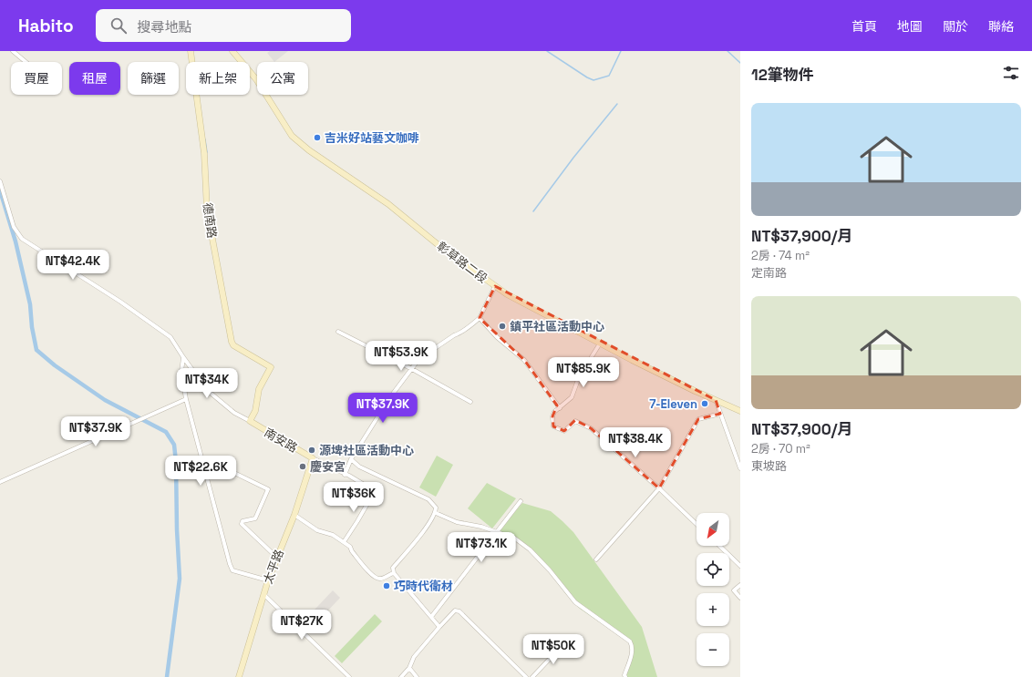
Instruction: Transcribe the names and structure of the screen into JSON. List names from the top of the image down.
{
  "streets": {
    "street": [
      "德南路",
      "彰草路二段",
      "南安路",
      "太平路"
    ]
  },
  "crossings": [
    ["德南路", "南安路"],
    ["南安路", "太平路"]
  ],
  "places": [
    "吉米好站藝文咖啡",
    "鎮平社區活動中心",
    "7-Eleven",
    "源埤社區活動中心",
    "慶安宮",
    "巧時代衛材"
  ],
  "north": "bottom left",
  "page": {
    "header": "Habito",
    "search": "搜尋地點",
    "nav": [
      "首頁",
      "地圖",
      "關於",
      "聯絡"
    ],
    "heading": "12筆物件",
    "chip": [
      "買屋",
      "租屋",
      "篩選",
      "新上架",
      "公寓"
    ],
    "list": [
      {
        "name": "NT$37,900/月",
        "note": "2房 · 74 m² · 定南路"
      },
      {
        "name": "NT$37,900/月",
        "note": "2房 · 70 m² · 東坡路"
      }
    ],
    "price": [
      "NT$42.4K",
      "NT$53.9K",
      "NT$85.9K",
      "NT$34K",
      "NT$37.9K",
      "NT$37.9K",
      "NT$38.4K",
      "NT$22.6K",
      "NT$36K",
      "NT$73.1K",
      "NT$27K",
      "NT$50K"
    ],
    "map_buttons": ["+", "−"]
  }
}
